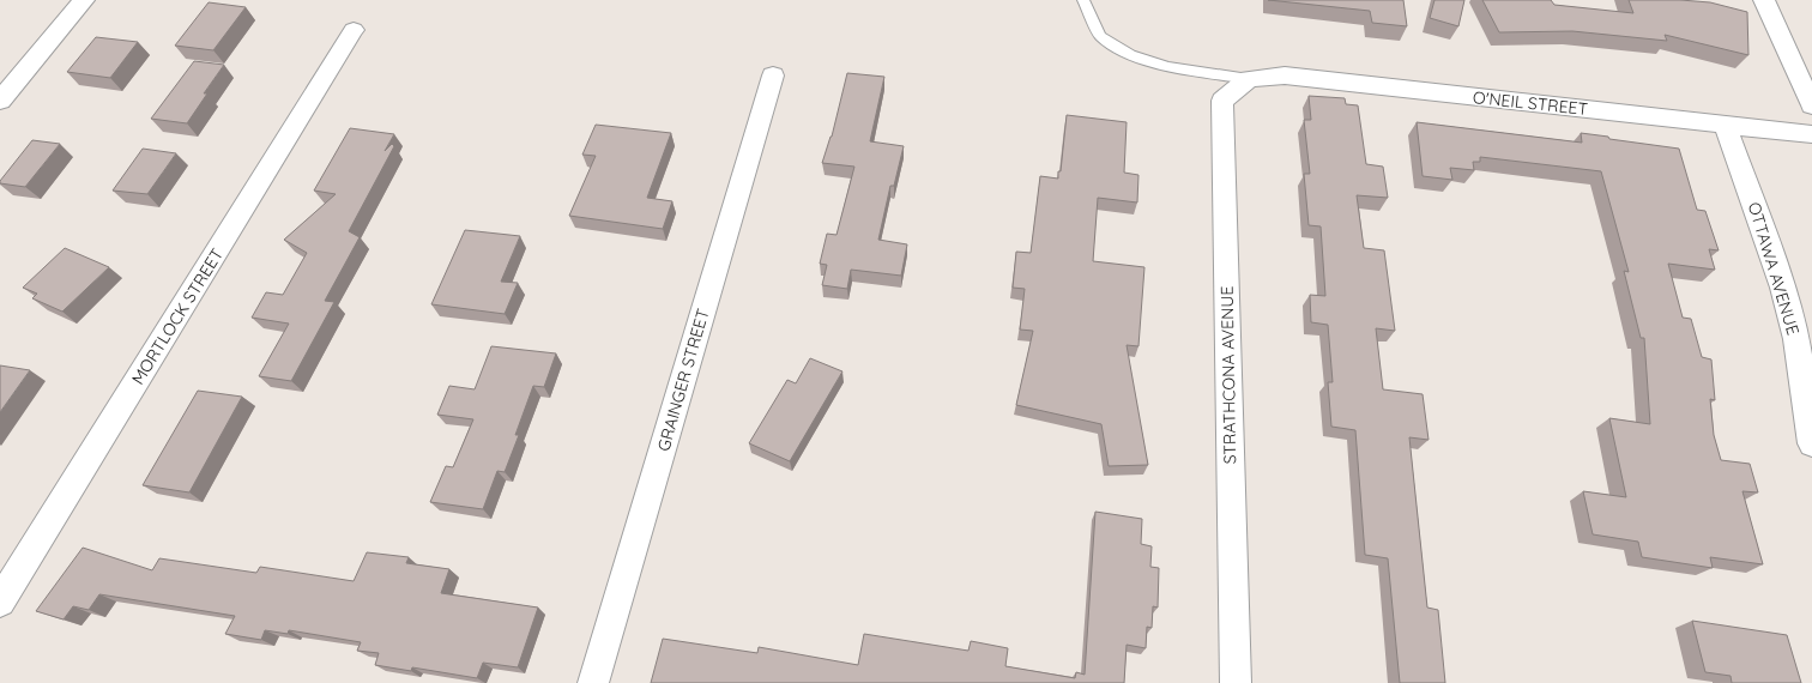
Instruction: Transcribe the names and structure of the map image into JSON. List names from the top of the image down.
{
  "streets": {
    "street": [
      "O'NEIL STREET",
      "OTTAWA AVENUE",
      "MORTLOCK STREET",
      "STRATHCONA AVENUE",
      "GRAINGER STREET"
    ]
  },
  "crossings": [
    ["O'NEIL STREET", "OTTAWA AVENUE"],
    ["O'NEIL STREET", "STRATHCONA AVENUE"]
  ]
}
